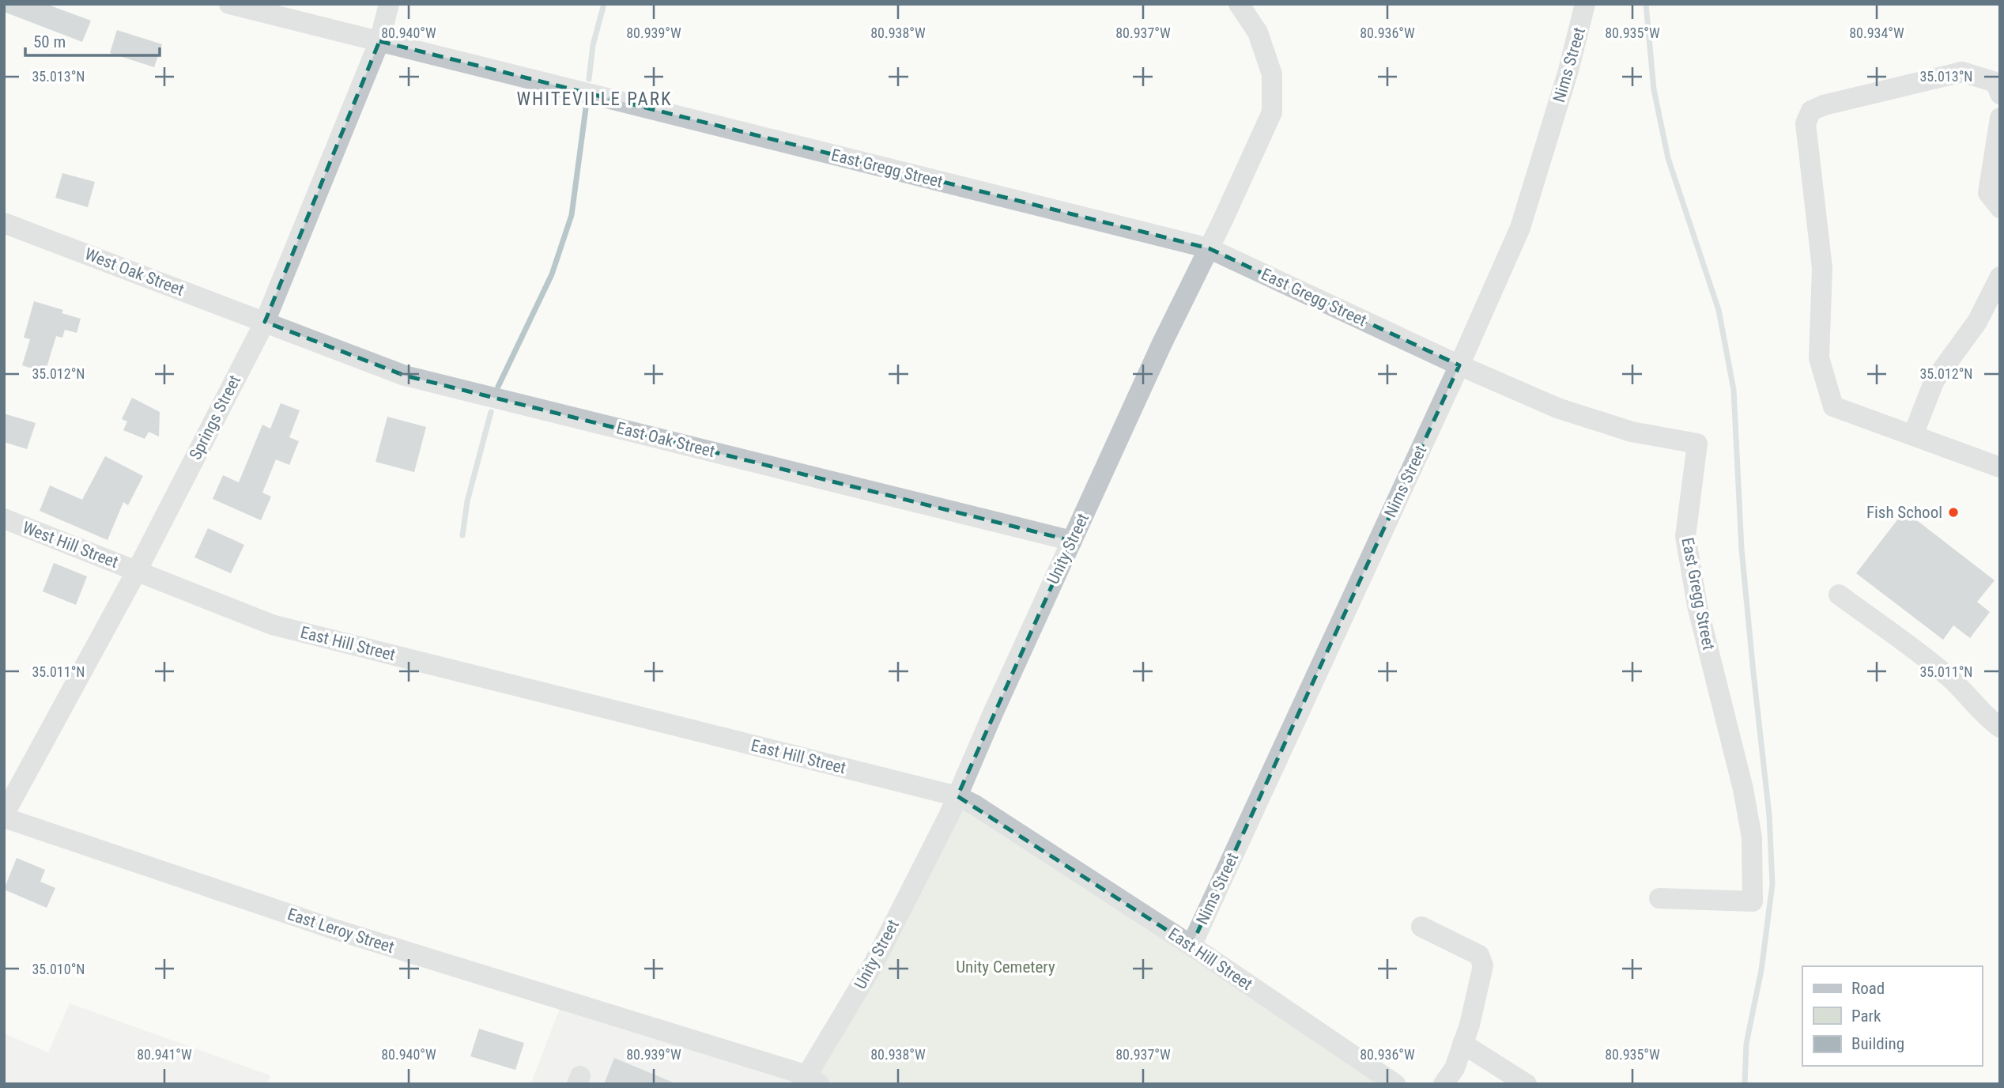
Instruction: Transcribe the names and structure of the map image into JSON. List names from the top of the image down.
{
  "streets": {
    "street": [
      "Nims Street",
      "East Gregg Street",
      "West Oak Street",
      "Springs Street",
      "East Oak Street",
      "West Hill Street",
      "Unity Street",
      "East Hill Street",
      "East Leroy Street"
    ]
  },
  "crossings": [
    ["Nims Street", "East Gregg Street"],
    ["Nims Street", "East Hill Street"],
    ["East Gregg Street", "Springs Street"],
    ["East Gregg Street", "Unity Street"],
    ["West Oak Street", "Springs Street"],
    ["West Oak Street", "East Oak Street"],
    ["Springs Street", "East Oak Street"],
    ["Springs Street", "West Hill Street"],
    ["Springs Street", "East Hill Street"],
    ["Springs Street", "East Leroy Street"],
    ["East Oak Street", "Unity Street"],
    ["West Hill Street", "East Hill Street"],
    ["Unity Street", "East Hill Street"],
    ["Unity Street", "East Leroy Street"]
  ],
  "districts": ["WHITEVILLE PARK"],
  "parks": ["Unity Cemetery"],
  "places": ["Fish School"],
  "legend": ["Road", "Park", "Building"],
  "scale_bar": "50 m",
  "coordinates": [
    "80.940°W",
    "80.939°W",
    "80.938°W",
    "80.937°W",
    "80.936°W",
    "80.935°W",
    "80.934°W",
    "35.013°N",
    "35.012°N",
    "35.011°N",
    "35.010°N",
    "80.941°W"
  ]
}
